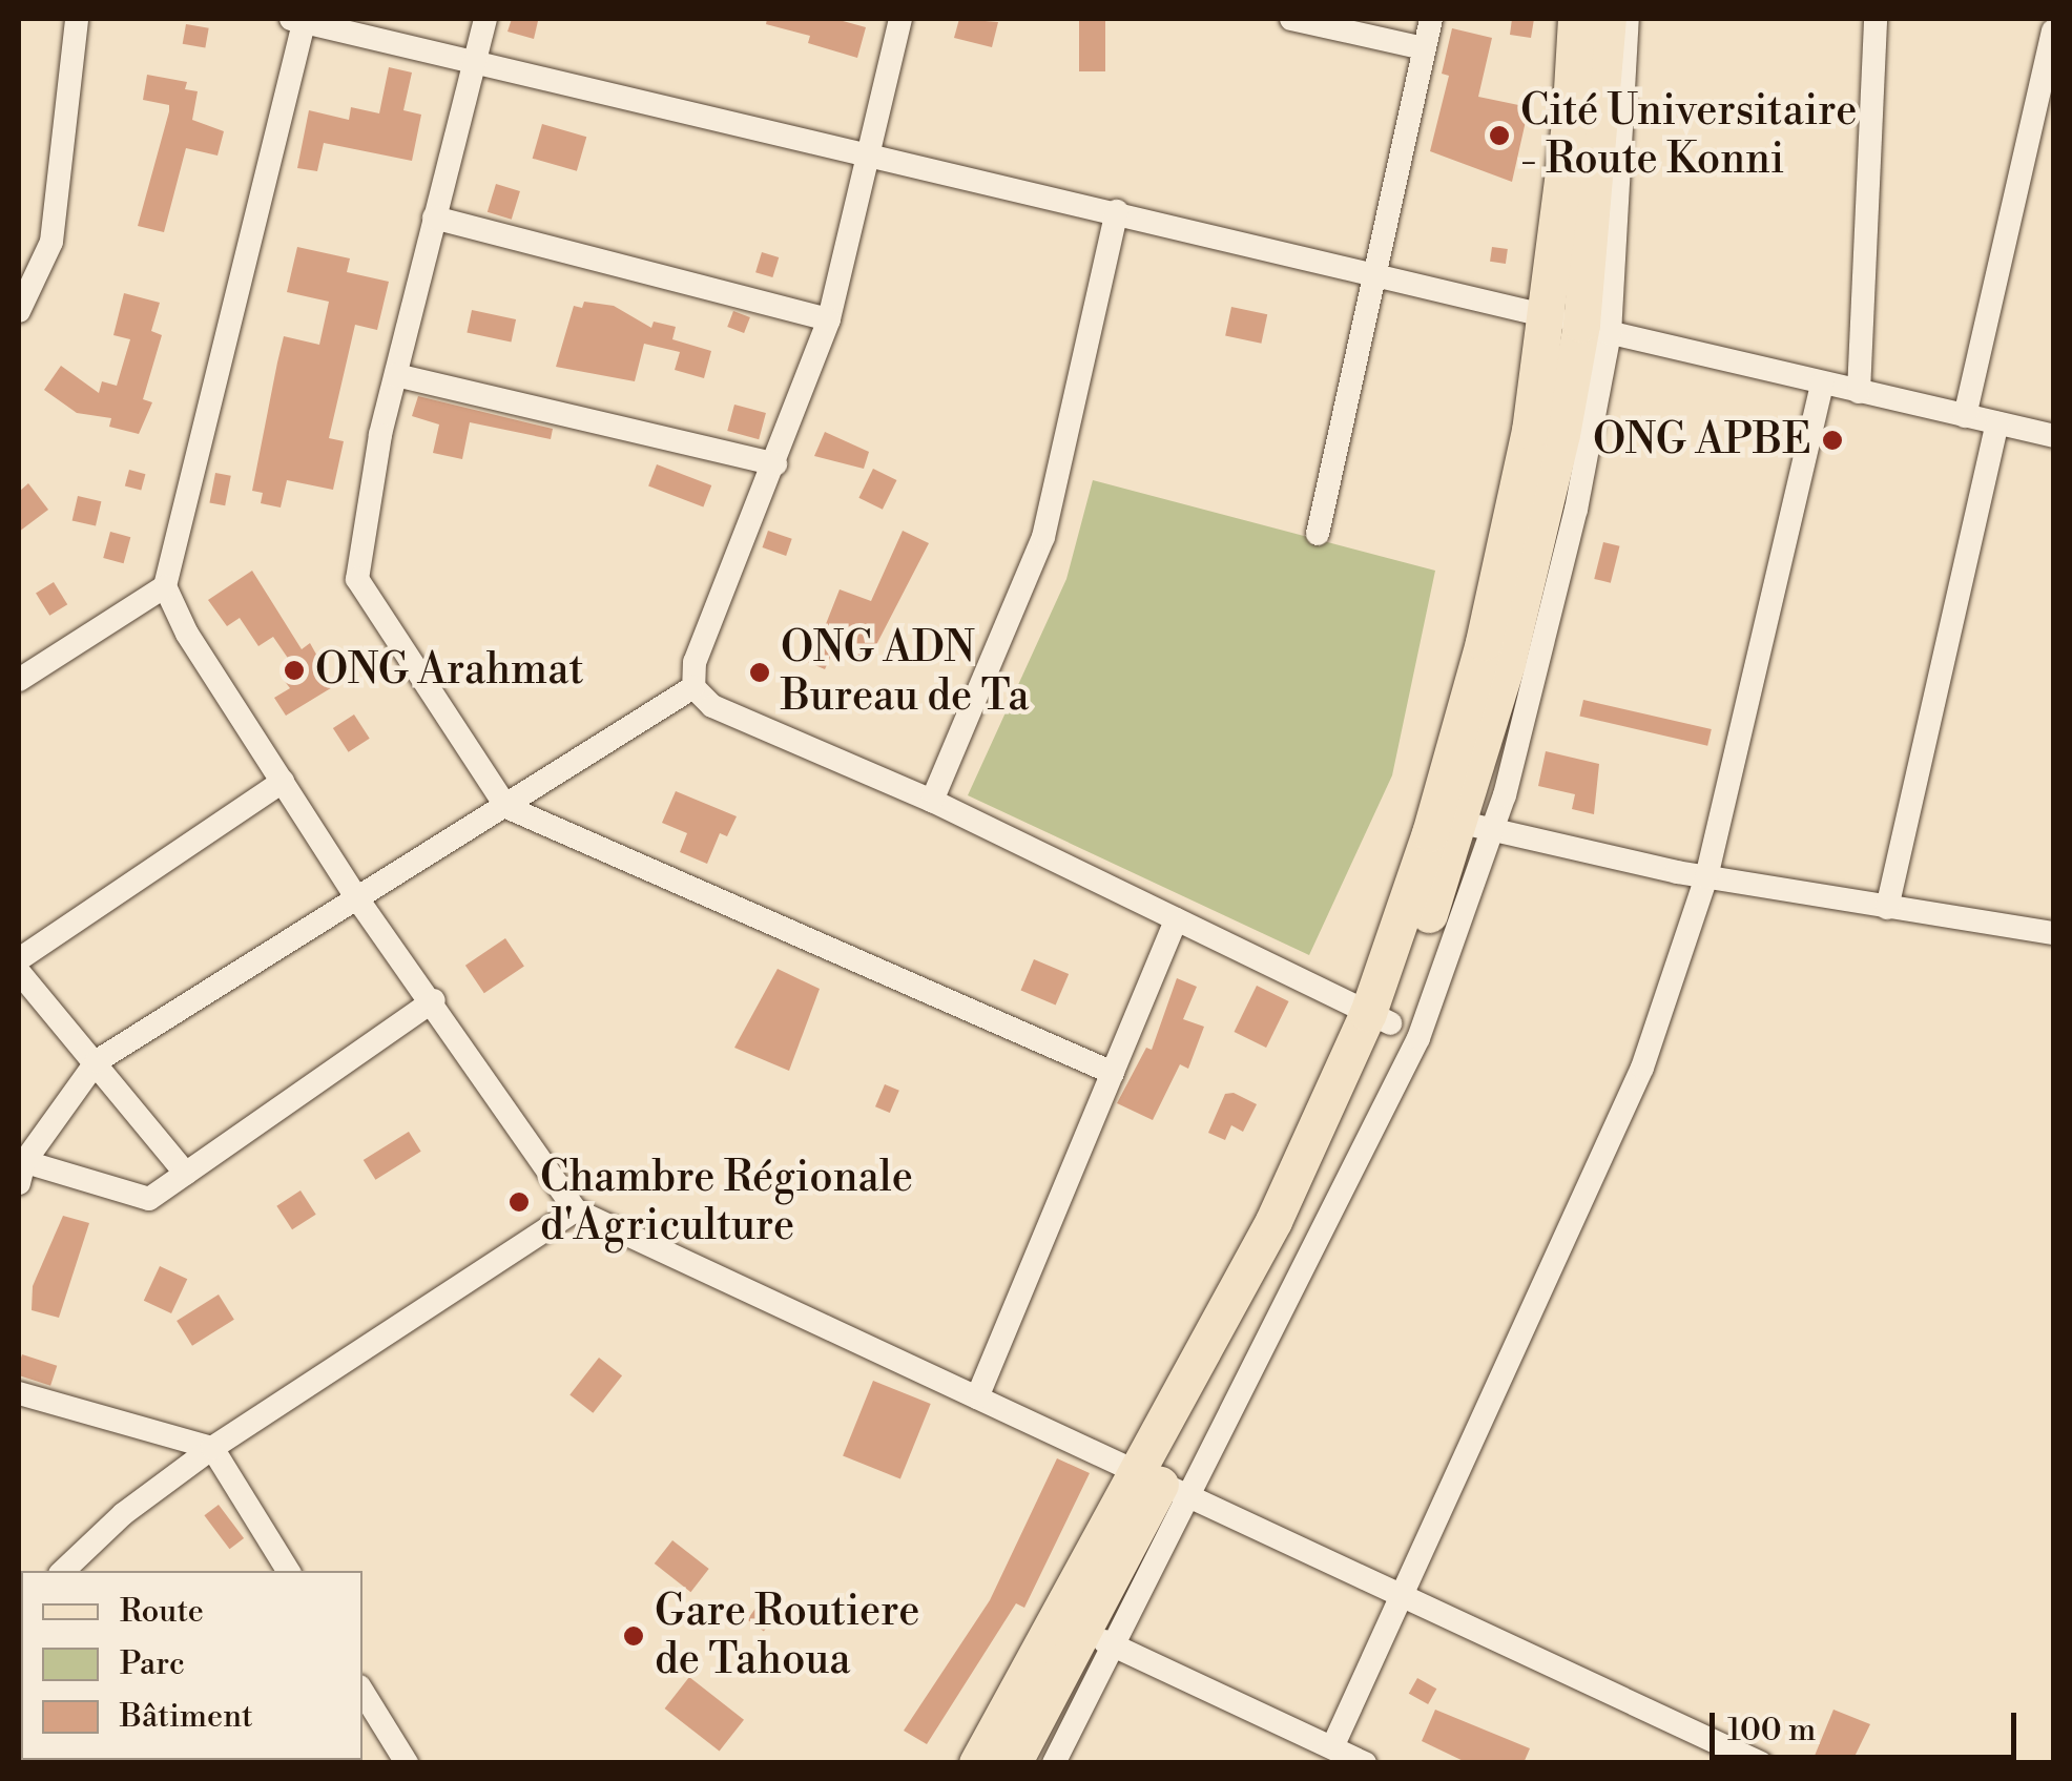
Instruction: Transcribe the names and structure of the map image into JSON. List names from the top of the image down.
{
  "places": [
    "Cité Universitaire - Route Konni",
    "ONG APBE",
    "ONG Arahmat",
    "ONG ADN Bureau de Ta",
    "Chambre Régionale d'Agriculture",
    "Gare Routiere de Tahoua"
  ],
  "legend": ["Route", "Parc", "Bâtiment"],
  "scale_bar": "100 m"
}
